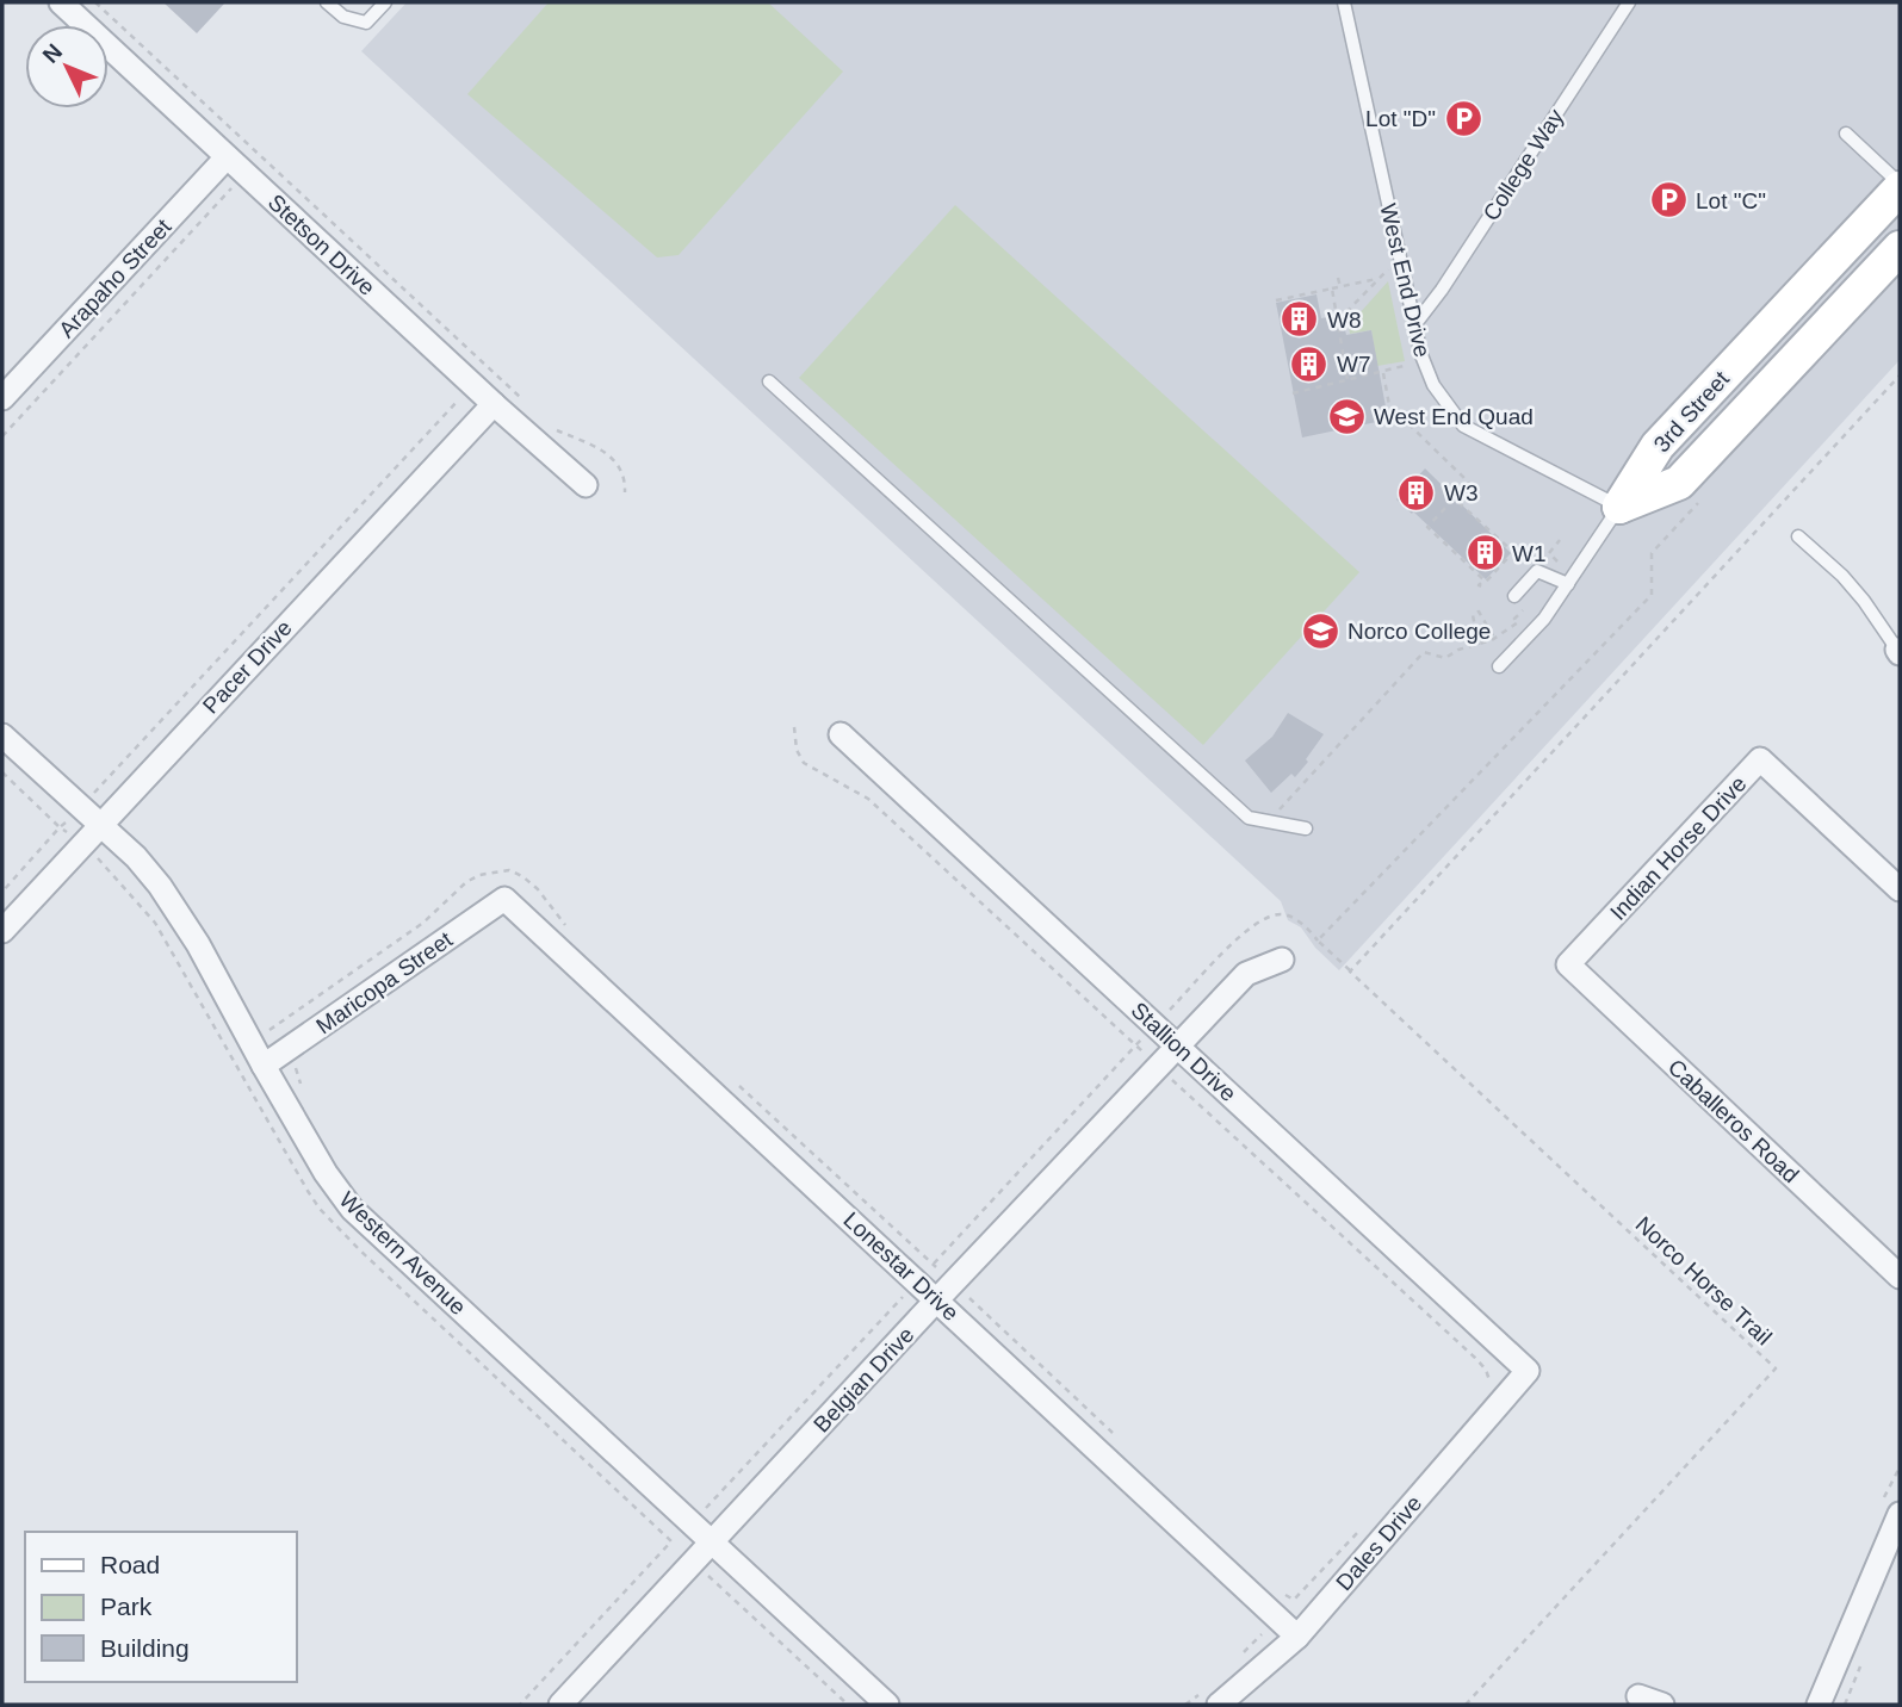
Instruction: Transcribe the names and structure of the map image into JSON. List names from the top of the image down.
{
  "streets": {
    "street": [
      "Stetson Drive",
      "Arapaho Street",
      "3rd Street",
      "Pacer Drive",
      "Indian Horse Drive",
      "Maricopa Street",
      "Stallion Drive",
      "Caballeros Road",
      "Western Avenue",
      "Lonestar Drive",
      "Belgian Drive",
      "Dales Drive"
    ],
    "lane": ["College Way", "West End Drive"],
    "path": ["Norco Horse Trail"]
  },
  "crossings": [
    ["College Way", "West End Drive"],
    ["Stetson Drive", "Arapaho Street"],
    ["Stetson Drive", "Pacer Drive"],
    ["West End Drive", "3rd Street"],
    ["Pacer Drive", "Western Avenue"],
    ["Indian Horse Drive", "Caballeros Road"],
    ["Maricopa Street", "Western Avenue"],
    ["Maricopa Street", "Lonestar Drive"],
    ["Stallion Drive", "Norco Horse Trail"],
    ["Stallion Drive", "Belgian Drive"],
    ["Stallion Drive", "Dales Drive"],
    ["Western Avenue", "Norco Horse Trail"],
    ["Western Avenue", "Belgian Drive"],
    ["Lonestar Drive", "Norco Horse Trail"],
    ["Lonestar Drive", "Belgian Drive"],
    ["Lonestar Drive", "Dales Drive"]
  ],
  "places": {
    "parking": ["Lot \"D\"", "Lot \"C\""],
    "building": [
      "W8",
      "W7",
      "W3",
      "W1"
    ],
    "school or university": ["West End Quad", "Norco College"]
  },
  "legend": ["Road", "Park", "Building"],
  "north": "top left"
}
